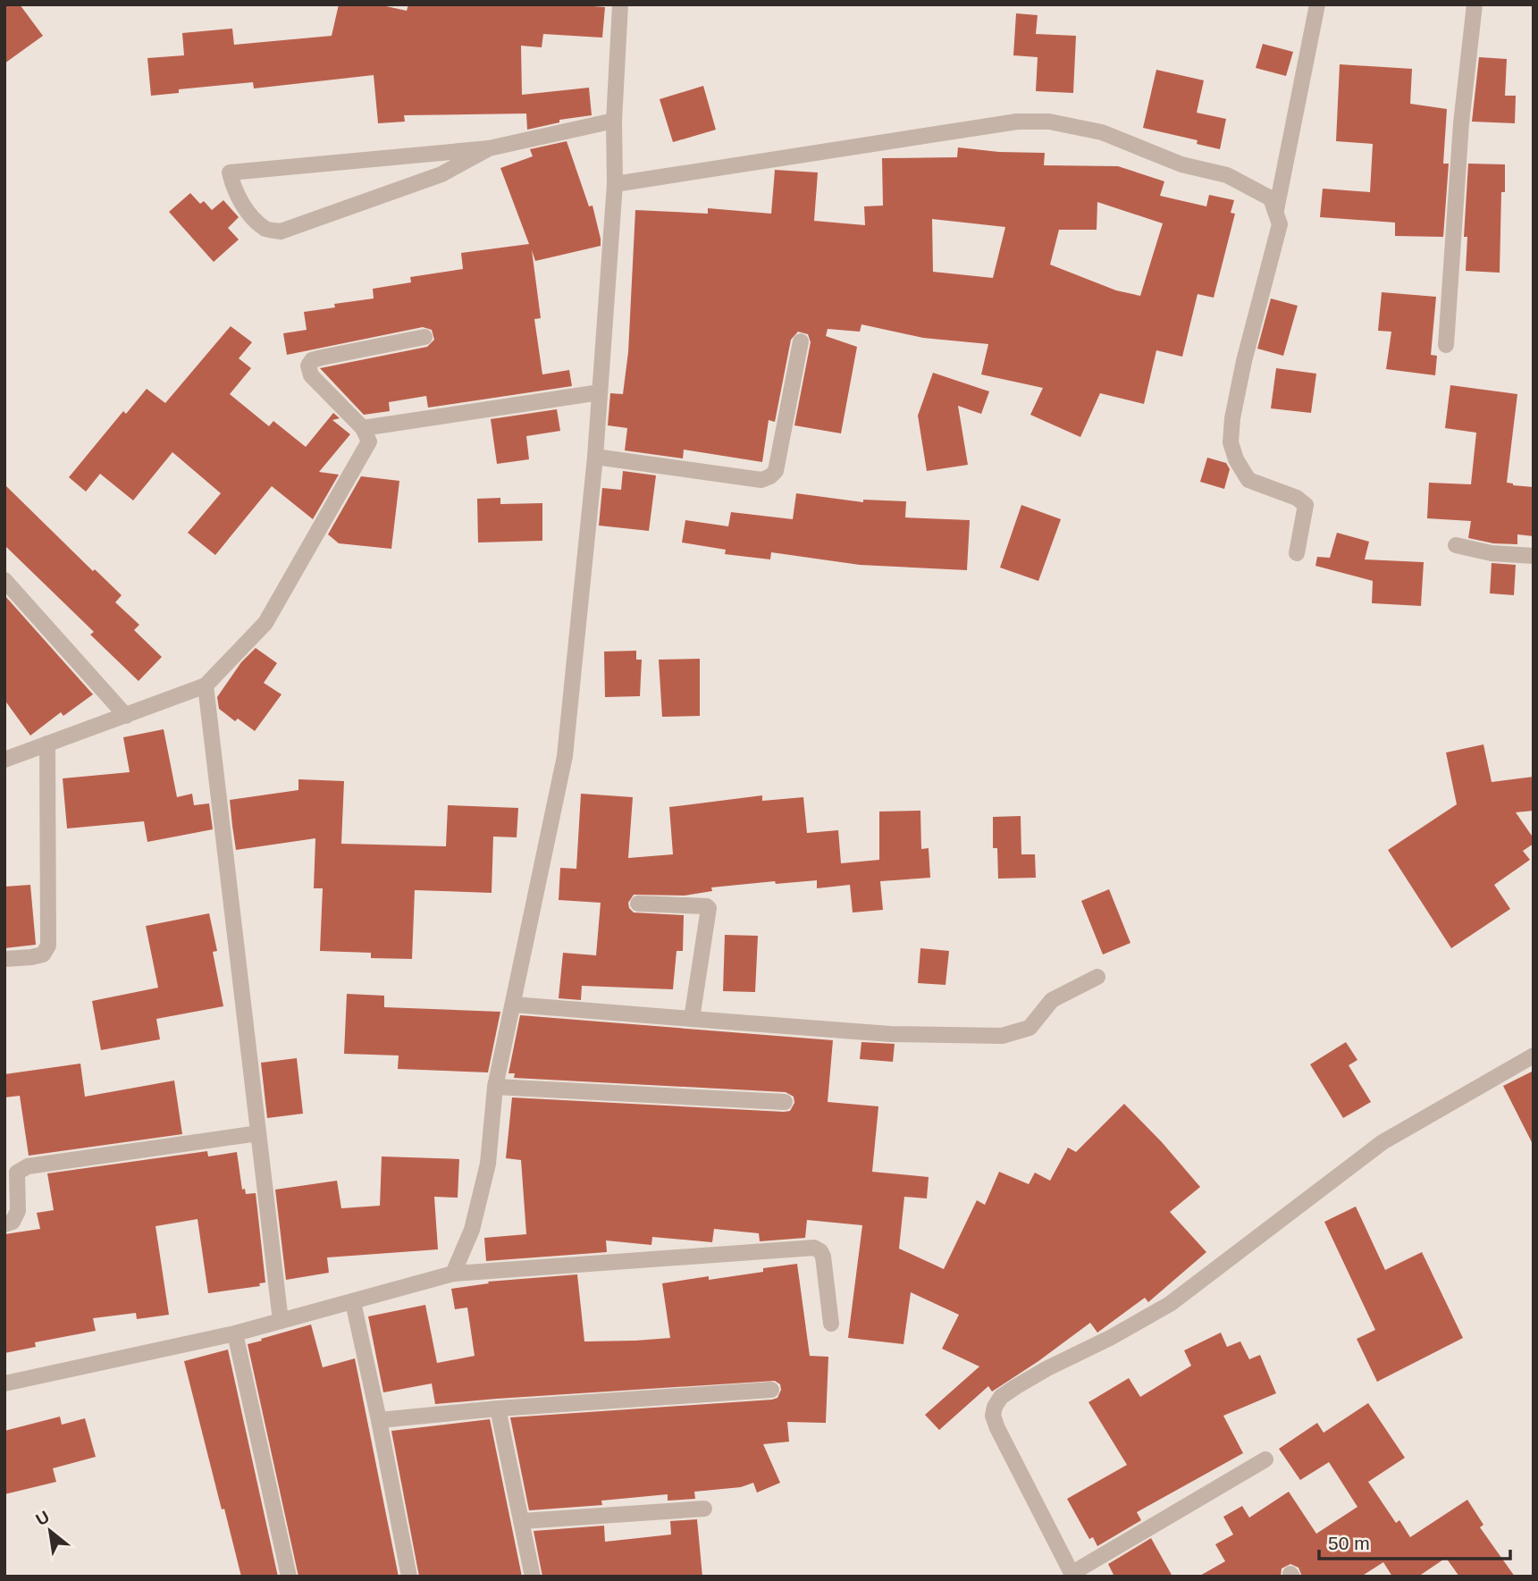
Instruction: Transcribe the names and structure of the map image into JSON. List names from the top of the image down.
{
  "scale_bar": "50 m",
  "north": "top left"
}
